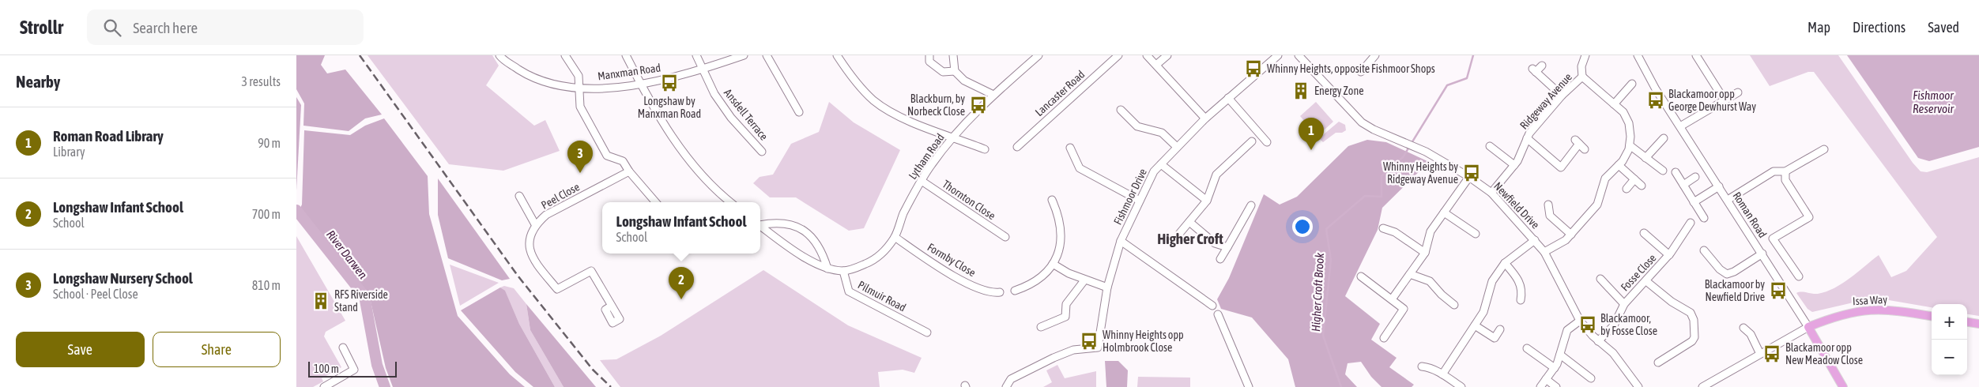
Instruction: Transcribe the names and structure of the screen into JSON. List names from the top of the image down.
{
  "streets": {
    "main road": ["Roman Road", "Issa Way"],
    "street": [
      "Manxman Road",
      "Lancaster Road",
      "Ridgeway Avenue",
      "Ansdell Terrace",
      "Lytham Road",
      "Peel Close",
      "Fishmoor Drive",
      "Thornton Close",
      "Newfield Drive",
      "Formby Close",
      "Fosse Close",
      "Pilmuir Road"
    ]
  },
  "crossings": [
    ["Manxman Road", "Ansdell Terrace"],
    ["Ridgeway Avenue", "Newfield Drive"],
    ["Lytham Road", "Thornton Close"],
    ["Lytham Road", "Formby Close"],
    ["Lytham Road", "Pilmuir Road"],
    ["Newfield Drive", "Fosse Close"],
    ["Roman Road", "Issa Way"]
  ],
  "districts": ["Higher Croft"],
  "water": ["Fishmoor Reservoir", "River Darwen", "Higher Croft Brook"],
  "places": {
    "bus stop": [
      "Whinny Heights, opposite Fishmoor Shops",
      "Longshaw by Manxman Road",
      "Blackamoor opp George Dewhurst Way",
      "Blackburn, by Norbeck Close",
      "Whinny Heights by Ridgeway Avenue",
      "Blackamoor by Newfield Drive",
      "Blackamoor, by Fosse Close",
      "Whinny Heights opp Holmbrook Close",
      "Blackamoor opp New Meadow Close"
    ],
    "building": ["Energy Zone", "RFS Riverside Stand"]
  },
  "scale_bar": "100 m",
  "page": {
    "header": "Strollr",
    "search": "Search here",
    "nav": ["Map", "Directions", "Saved"],
    "heading": ["Nearby", "3 results"],
    "list": [
      {
        "mark": "1",
        "name": "Roman Road Library",
        "note": "Library",
        "value": "90 m"
      },
      {
        "mark": "2",
        "name": "Longshaw Infant School",
        "note": "School",
        "value": "700 m"
      },
      {
        "mark": "3",
        "name": "Longshaw Nursery School",
        "note": "School · Peel Close",
        "value": "810 m"
      }
    ],
    "pins": ["1", "3", "2"],
    "popup": ["Longshaw Infant School", "School"],
    "map_buttons": ["+", "−"],
    "buttons": ["Save", "Share"],
    "scale": "100 m"
  }
}
